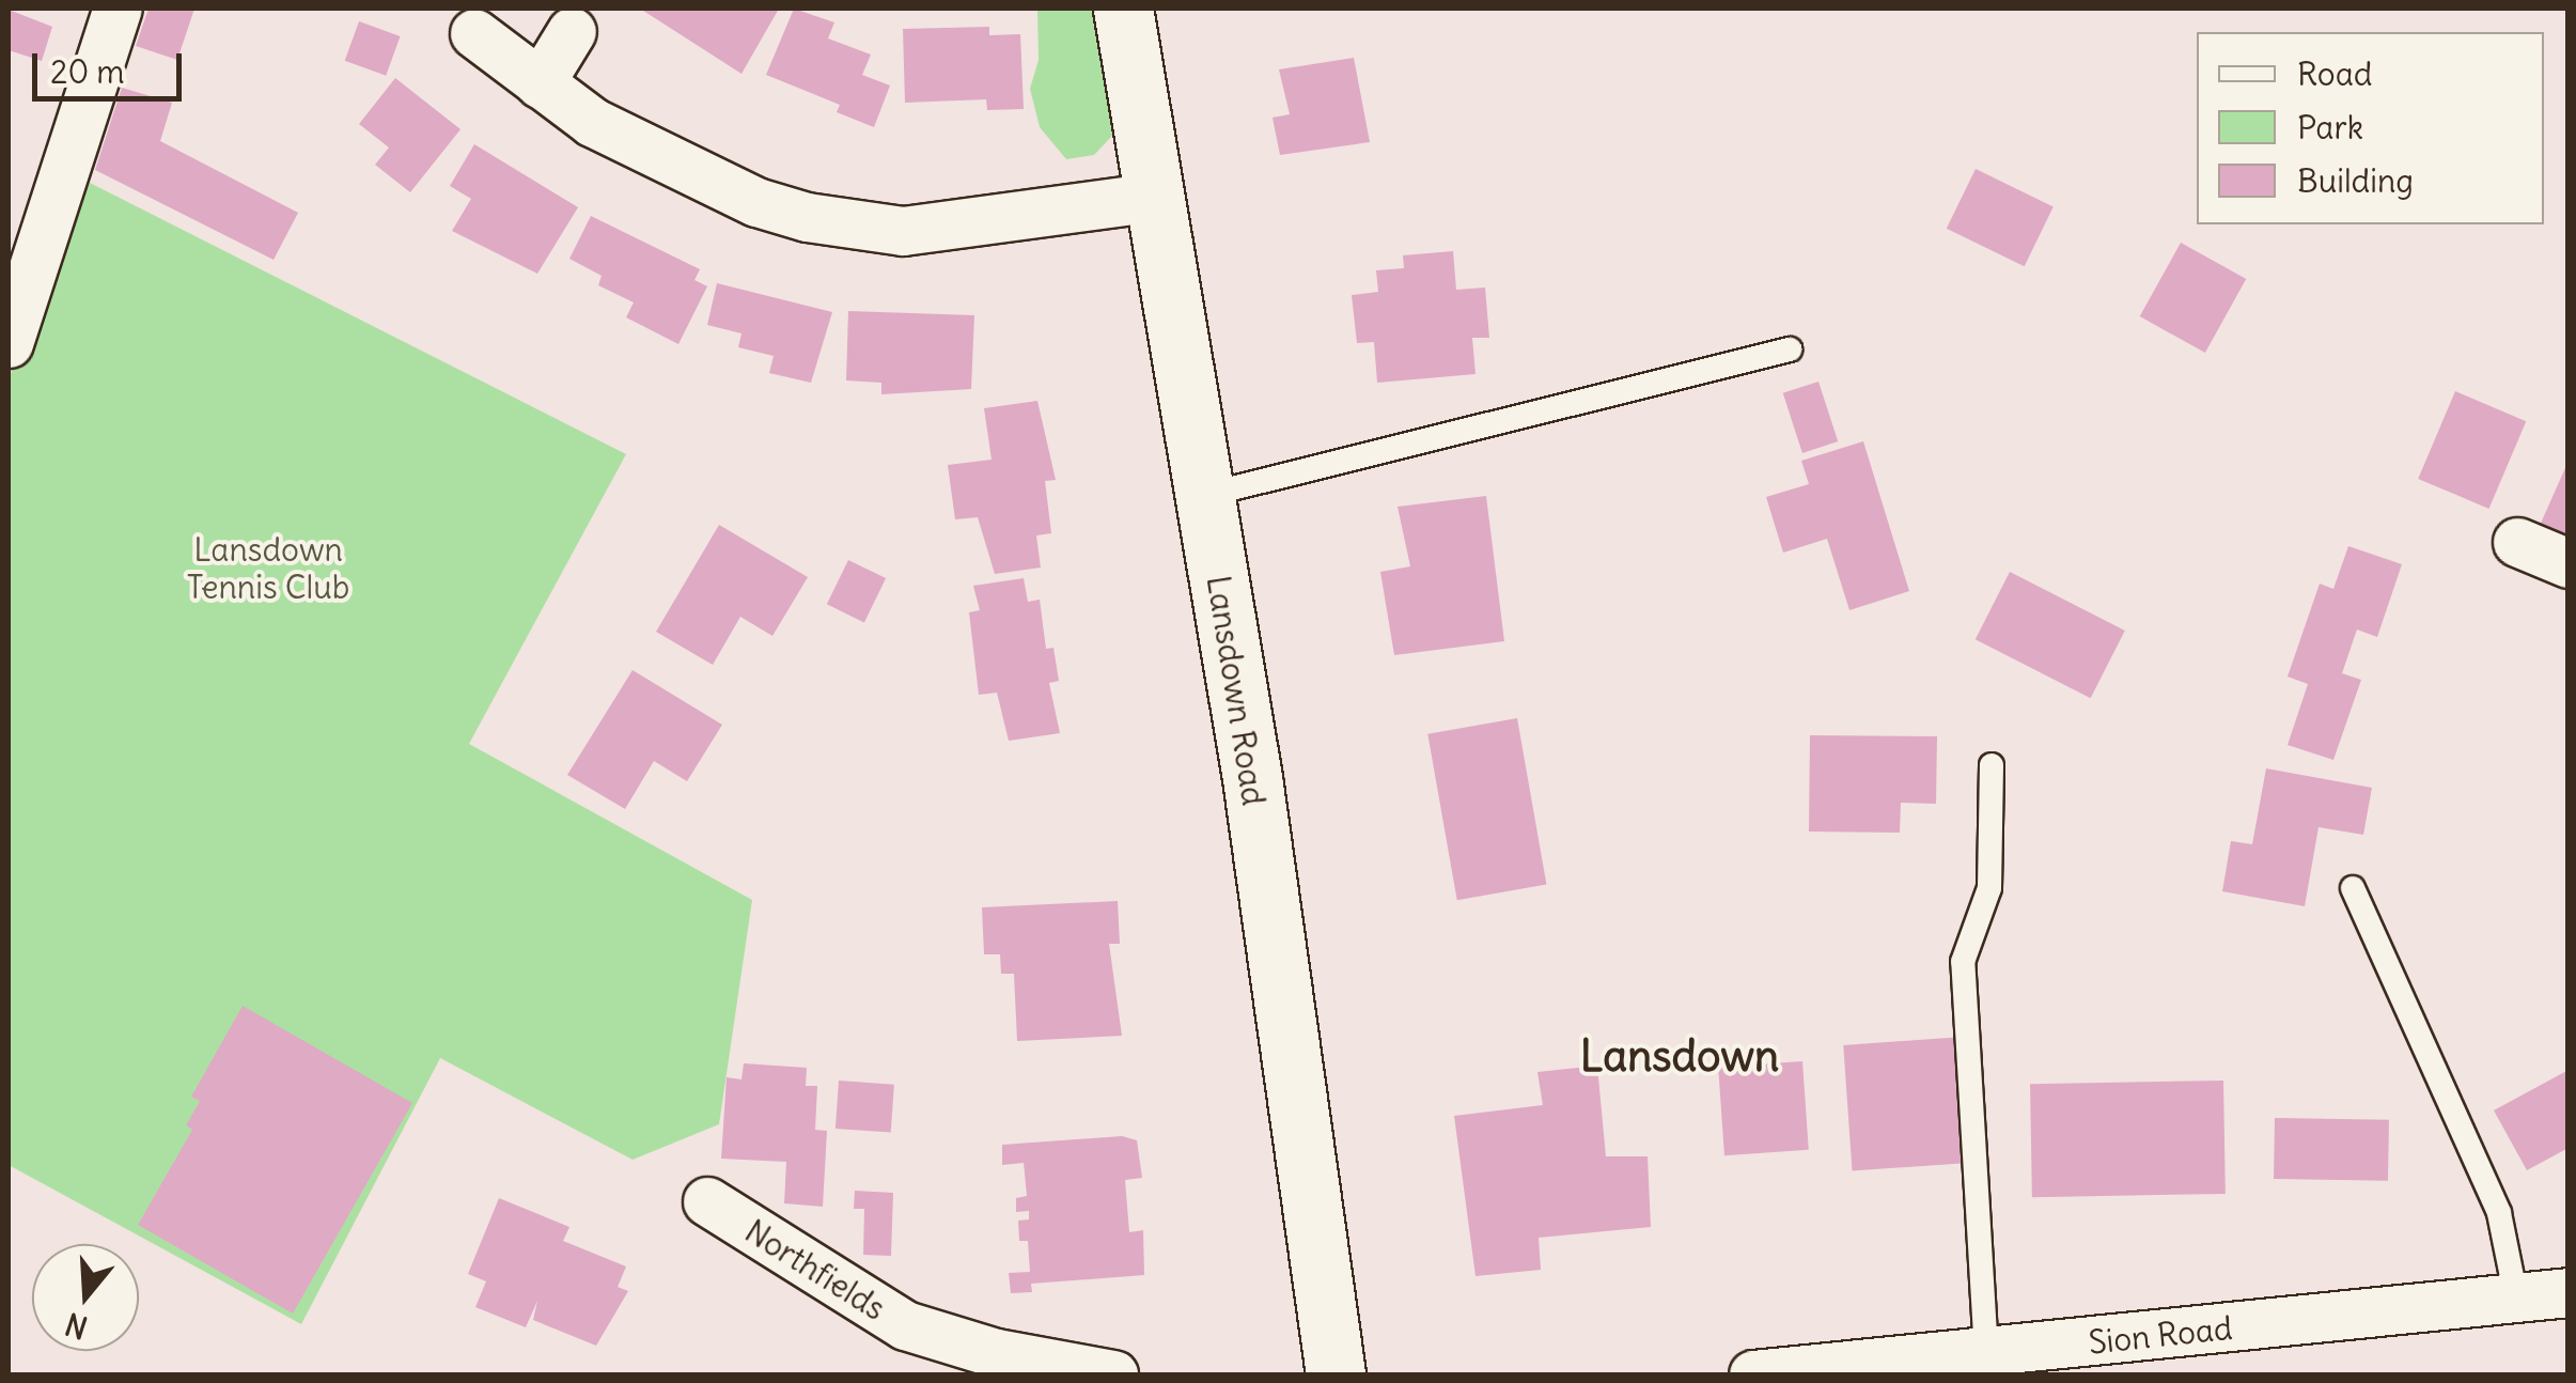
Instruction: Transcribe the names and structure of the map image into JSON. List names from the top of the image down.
{
  "streets": {
    "street": ["Lansdown Road", "Northfields", "Sion Road"]
  },
  "districts": ["Lansdown"],
  "parks": ["Lansdown Tennis Club"],
  "legend": ["Road", "Park", "Building"],
  "scale_bar": "20 m",
  "north": "bottom"
}
